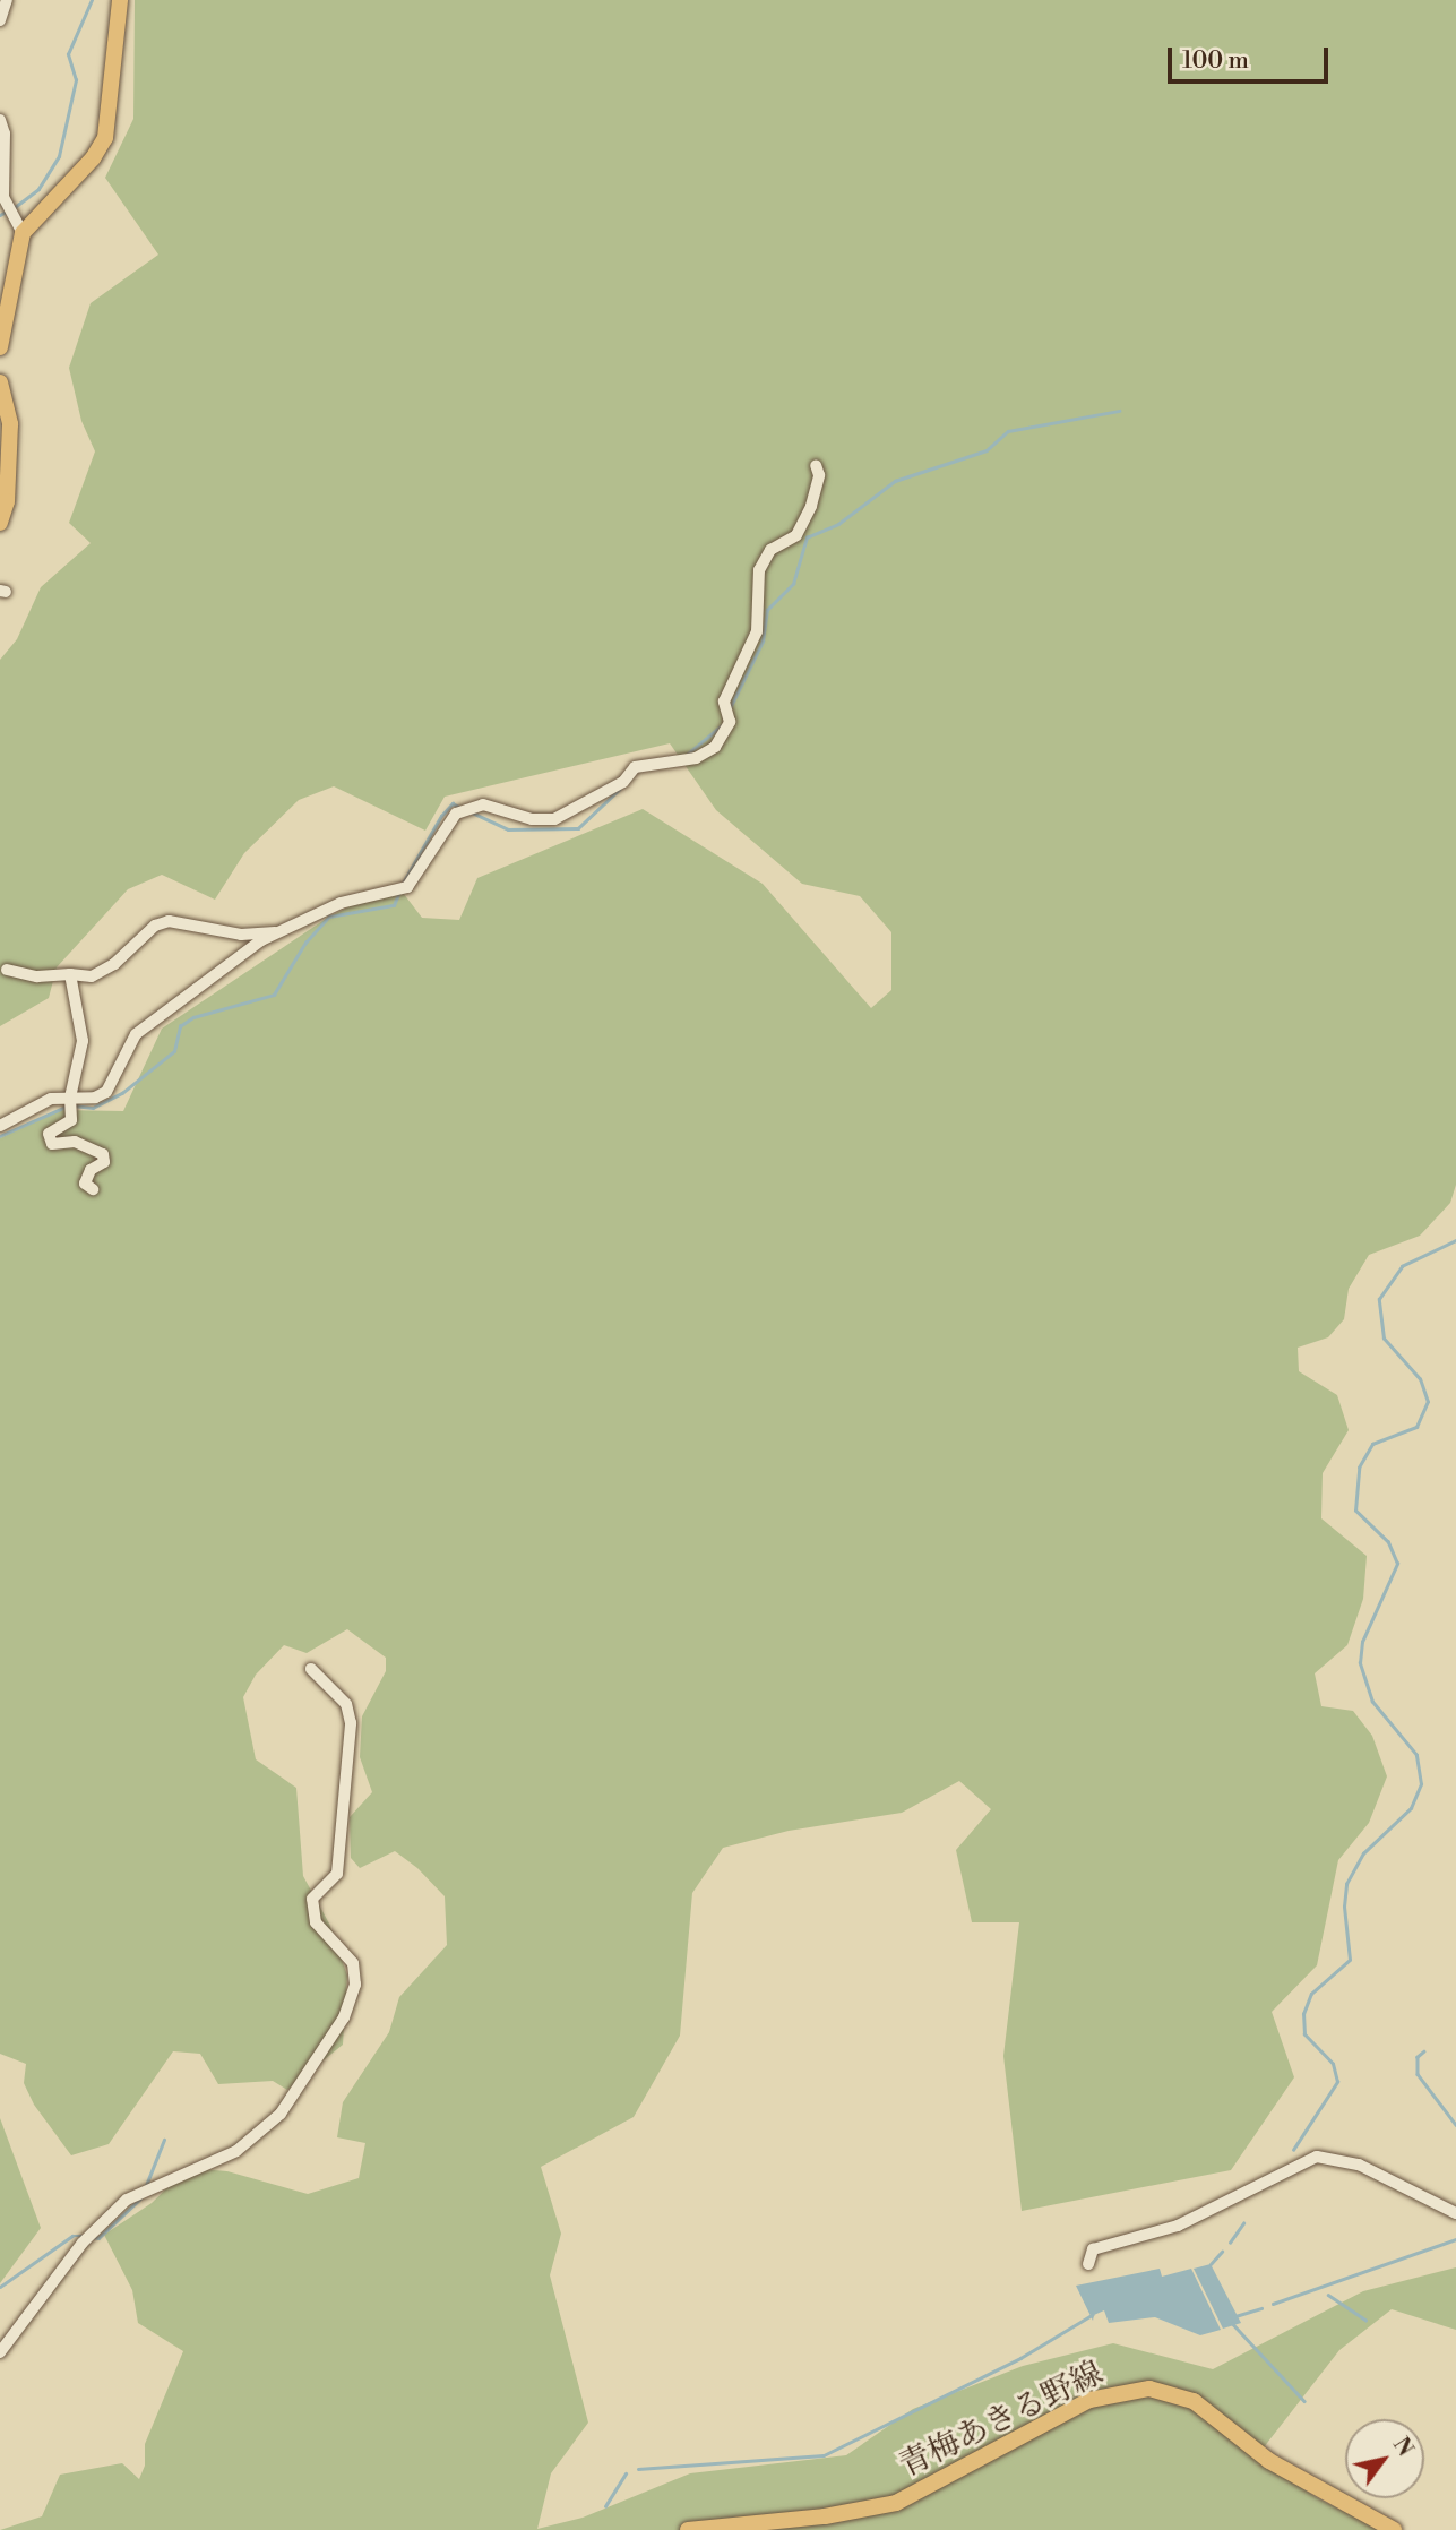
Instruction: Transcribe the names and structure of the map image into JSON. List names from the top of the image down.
{
  "streets": {
    "main road": ["青梅あきる野線"]
  },
  "scale_bar": "100 m",
  "north": "top right"
}
